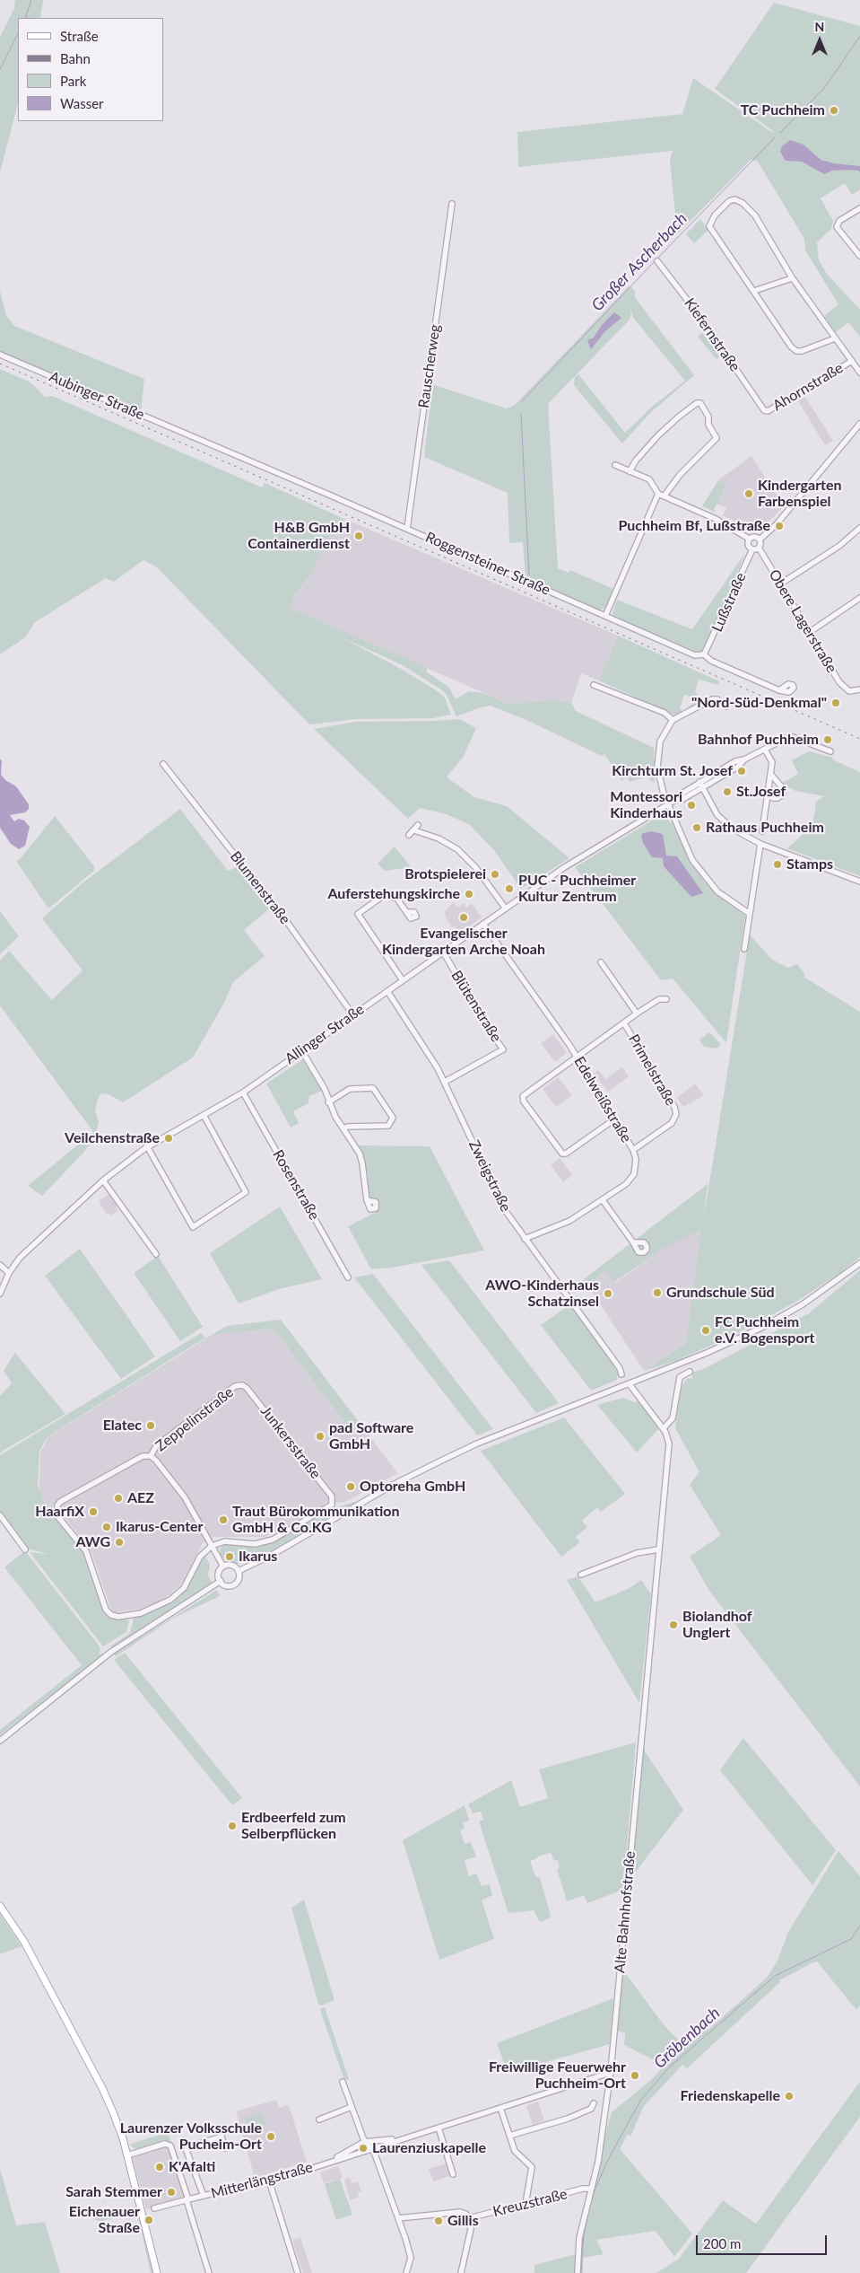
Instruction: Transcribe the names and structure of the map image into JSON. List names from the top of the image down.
{
  "streets": {
    "street": [
      "Kiefernstraße",
      "Rauscherweg",
      "Ahornstraße",
      "Aubinger Straße",
      "Roggensteiner Straße",
      "Lußstraße",
      "Obere Lagerstraße",
      "Blumenstraße",
      "Blütenstraße",
      "Allinger Straße",
      "Primelstraße",
      "Edelweißstraße",
      "Zweigstraße",
      "Rosenstraße",
      "Zeppelinstraße",
      "Junkersstraße",
      "Alte Bahnhofstraße",
      "Mitterlängstraße",
      "Kreuzstraße"
    ]
  },
  "crossings": [
    ["Kiefernstraße", "Ahornstraße"],
    ["Rauscherweg", "Roggensteiner Straße"],
    ["Aubinger Straße", "Roggensteiner Straße"],
    ["Roggensteiner Straße", "Lußstraße"],
    ["Lußstraße", "Obere Lagerstraße"],
    ["Blumenstraße", "Allinger Straße"],
    ["Blütenstraße", "Allinger Straße"],
    ["Blütenstraße", "Zweigstraße"],
    ["Allinger Straße", "Edelweißstraße"],
    ["Allinger Straße", "Zweigstraße"],
    ["Allinger Straße", "Rosenstraße"],
    ["Primelstraße", "Edelweißstraße"],
    ["Edelweißstraße", "Zweigstraße"],
    ["Zeppelinstraße", "Junkersstraße"],
    ["Alte Bahnhofstraße", "Kreuzstraße"]
  ],
  "water": ["Großer Ascherbach", "Gröbenbach"],
  "places": [
    "TC Puchheim",
    "Kindergarten Farbenspiel",
    "Puchheim Bf, Lußstraße",
    "H&B GmbH Containerdienst",
    "\"Nord-Süd-Denkmal\"",
    "Bahnhof Puchheim",
    "Kirchturm St. Josef",
    "St.Josef",
    "Montessori Kinderhaus",
    "Rathaus Puchheim",
    "Stamps",
    "Brotspielerei",
    "PUC - Puchheimer Kultur Zentrum",
    "Auferstehungskirche",
    "Evangelischer Kindergarten Arche Noah",
    "Veilchenstraße",
    "Grundschule Süd",
    "AWO-Kinderhaus Schatzinsel",
    "FC Puchheim e.V. Bogensport",
    "Elatec",
    "pad Software GmbH",
    "Optoreha GmbH",
    "AEZ",
    "HaarfiX",
    "Traut Bürokommunikation GmbH & Co.KG",
    "Ikarus-Center",
    "AWG",
    "Ikarus",
    "Biolandhof Unglert",
    "Erdbeerfeld zum Selberpflücken",
    "Freiwillige Feuerwehr Puchheim-Ort",
    "Friedenskapelle",
    "Laurenzer Volksschule Pucheim-Ort",
    "Laurenziuskapelle",
    "K'Afalti",
    "Sarah Stemmer",
    "Eichenauer Straße",
    "Gillis"
  ],
  "legend": [
    "Straße",
    "Bahn",
    "Park",
    "Wasser"
  ],
  "scale_bar": "200 m",
  "north": "top"
}
